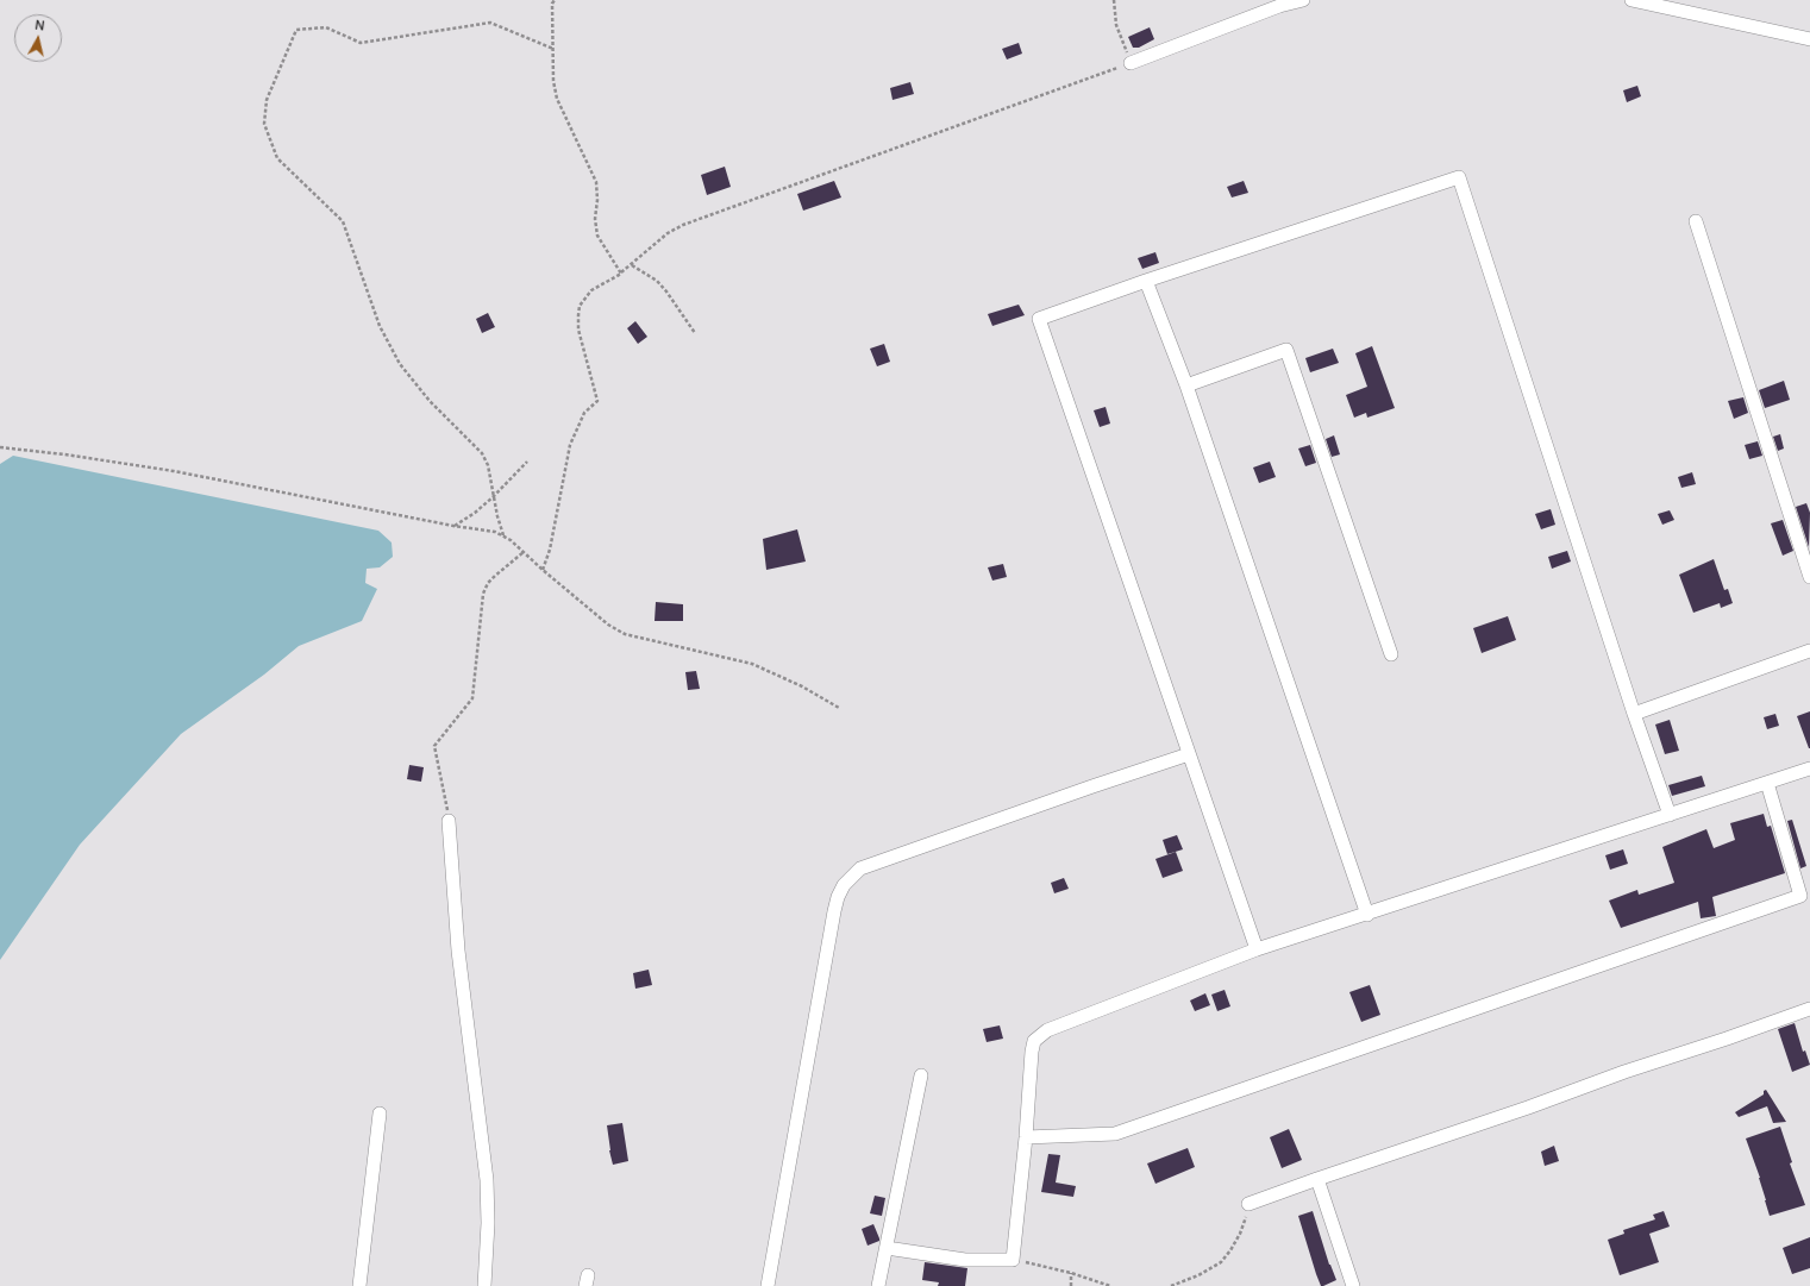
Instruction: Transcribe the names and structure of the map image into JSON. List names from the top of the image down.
{
  "north": "top"
}
